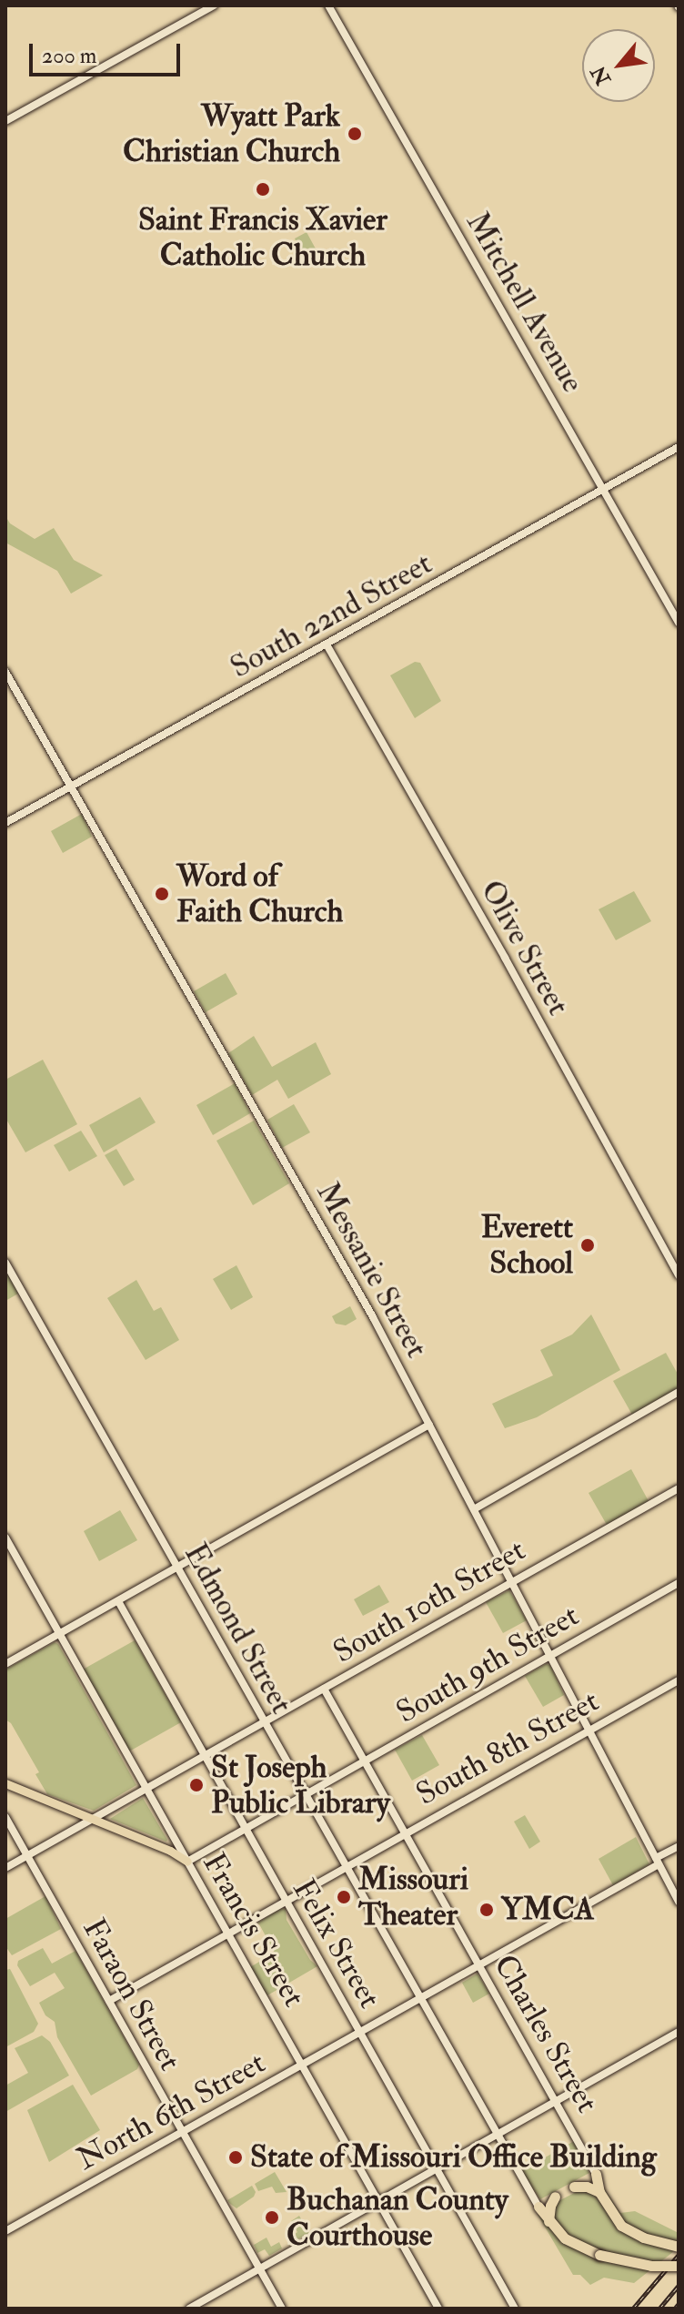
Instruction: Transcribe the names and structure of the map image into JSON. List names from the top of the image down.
{
  "streets": {
    "main road": [
      "Mitchell Avenue",
      "South 22nd Street",
      "Olive Street",
      "Messanie Street",
      "South 10th Street",
      "Edmond Street",
      "South 9th Street",
      "South 8th Street",
      "Francis Street",
      "Felix Street",
      "Faraon Street",
      "Charles Street",
      "North 6th Street"
    ]
  },
  "crossings": [
    ["Mitchell Avenue", "South 22nd Street"],
    ["South 22nd Street", "Olive Street"],
    ["South 22nd Street", "Messanie Street"],
    ["Messanie Street", "South 10th Street"],
    ["Messanie Street", "South 9th Street"],
    ["Messanie Street", "South 8th Street"],
    ["Messanie Street", "North 6th Street"],
    ["South 10th Street", "Edmond Street"],
    ["South 10th Street", "Francis Street"],
    ["South 10th Street", "Felix Street"],
    ["South 10th Street", "Faraon Street"],
    ["South 10th Street", "Charles Street"],
    ["Edmond Street", "South 9th Street"],
    ["Edmond Street", "South 8th Street"],
    ["Edmond Street", "North 6th Street"],
    ["South 9th Street", "Francis Street"],
    ["South 9th Street", "Felix Street"],
    ["South 9th Street", "Charles Street"],
    ["South 8th Street", "Francis Street"],
    ["South 8th Street", "Felix Street"],
    ["South 8th Street", "Faraon Street"],
    ["South 8th Street", "Charles Street"],
    ["Francis Street", "North 6th Street"],
    ["Felix Street", "North 6th Street"],
    ["Faraon Street", "North 6th Street"],
    ["Charles Street", "North 6th Street"]
  ],
  "places": [
    "Wyatt Park Christian Church",
    "Saint Francis Xavier Catholic Church",
    "Word of Faith Church",
    "Everett School",
    "St Joseph Public Library",
    "Missouri Theater",
    "YMCA",
    "State of Missouri Office Building",
    "Buchanan County Courthouse"
  ],
  "scale_bar": "200 m",
  "north": "bottom left"
}
